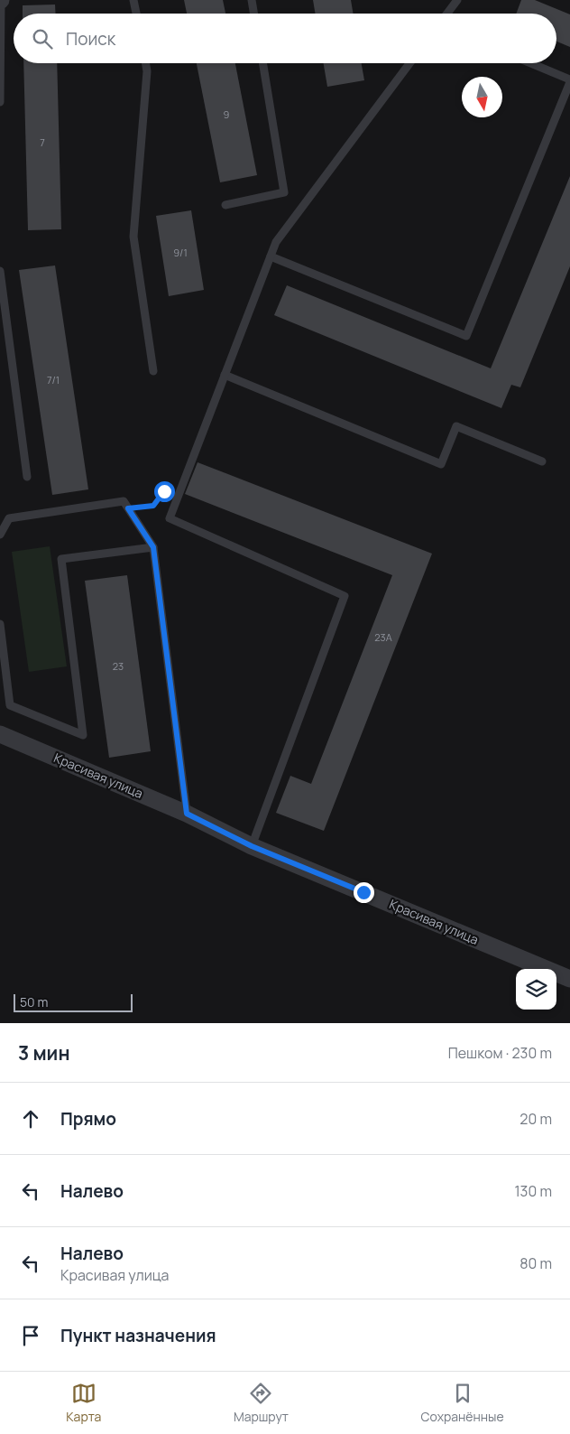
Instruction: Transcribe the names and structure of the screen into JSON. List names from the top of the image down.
{
  "streets": {
    "street": ["Красивая улица"]
  },
  "house_numbers": [
    "9",
    "7",
    "9/1",
    "7/1",
    "23А",
    "23"
  ],
  "scale_bar": "50 m",
  "north": "bottom",
  "page": {
    "search": "Поиск",
    "scale": "50 m",
    "heading": ["3 мин", "Пешком · 230 m"],
    "list": [
      ["Прямо", "20 m"],
      ["Налево", "130 m"],
      ["Налево", "Красивая улица", "80 m"],
      "Пункт назначения"
    ],
    "nav": ["Карта", "Маршрут", "Сохранённые"]
  }
}
